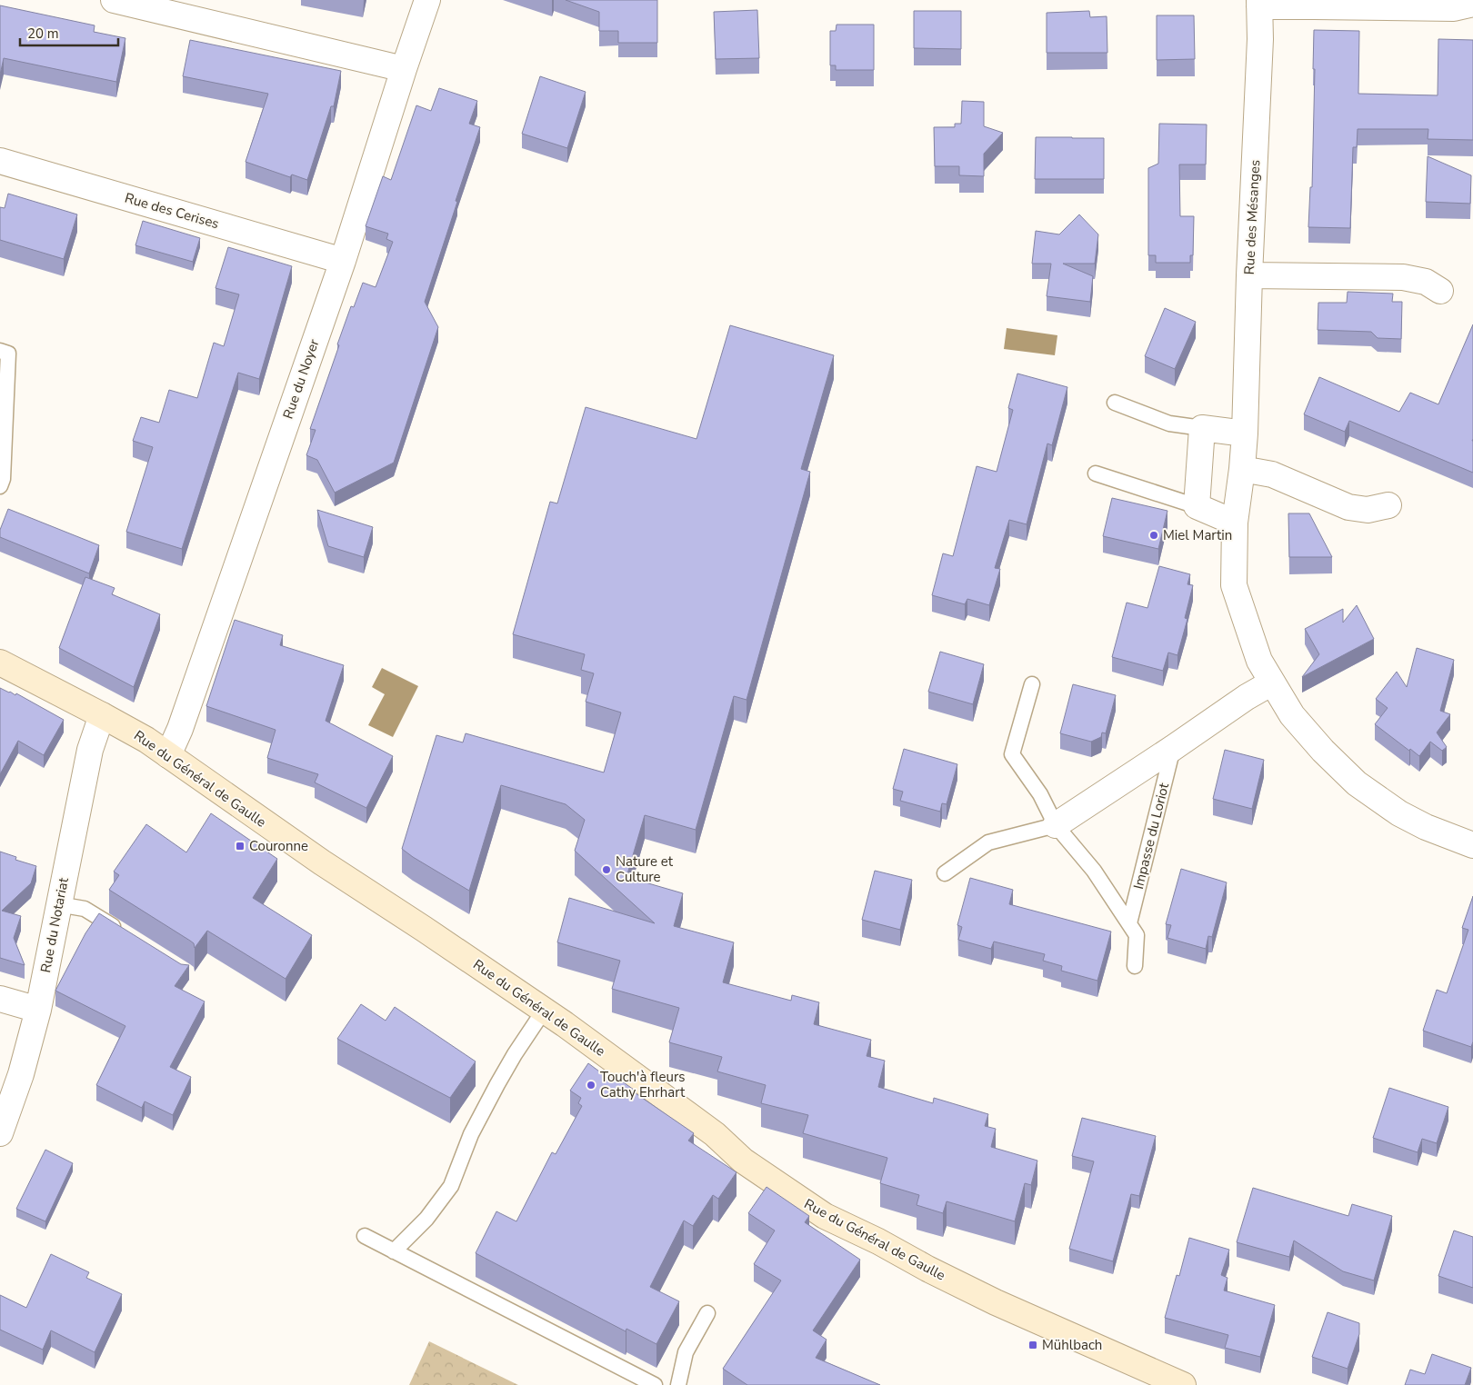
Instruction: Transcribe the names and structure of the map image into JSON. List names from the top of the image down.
{
  "streets": {
    "street": [
      "Rue des Cerises",
      "Rue des Mésanges",
      "Rue du Noyer",
      "Rue du Général de Gaulle",
      "Impasse du Loriot",
      "Rue du Notariat"
    ]
  },
  "crossings": [
    ["Rue des Cerises", "Rue du Noyer"],
    ["Rue des Mésanges", "Impasse du Loriot"],
    ["Rue du Noyer", "Rue du Général de Gaulle"],
    ["Rue du Général de Gaulle", "Rue du Notariat"]
  ],
  "places": {
    "other": ["Miel Martin", "Nature et Culture", "Touch'à fleurs Cathy Ehrhart"],
    "transit": ["Couronne", "Mühlbach"]
  },
  "scale_bar": "20 m"
}
